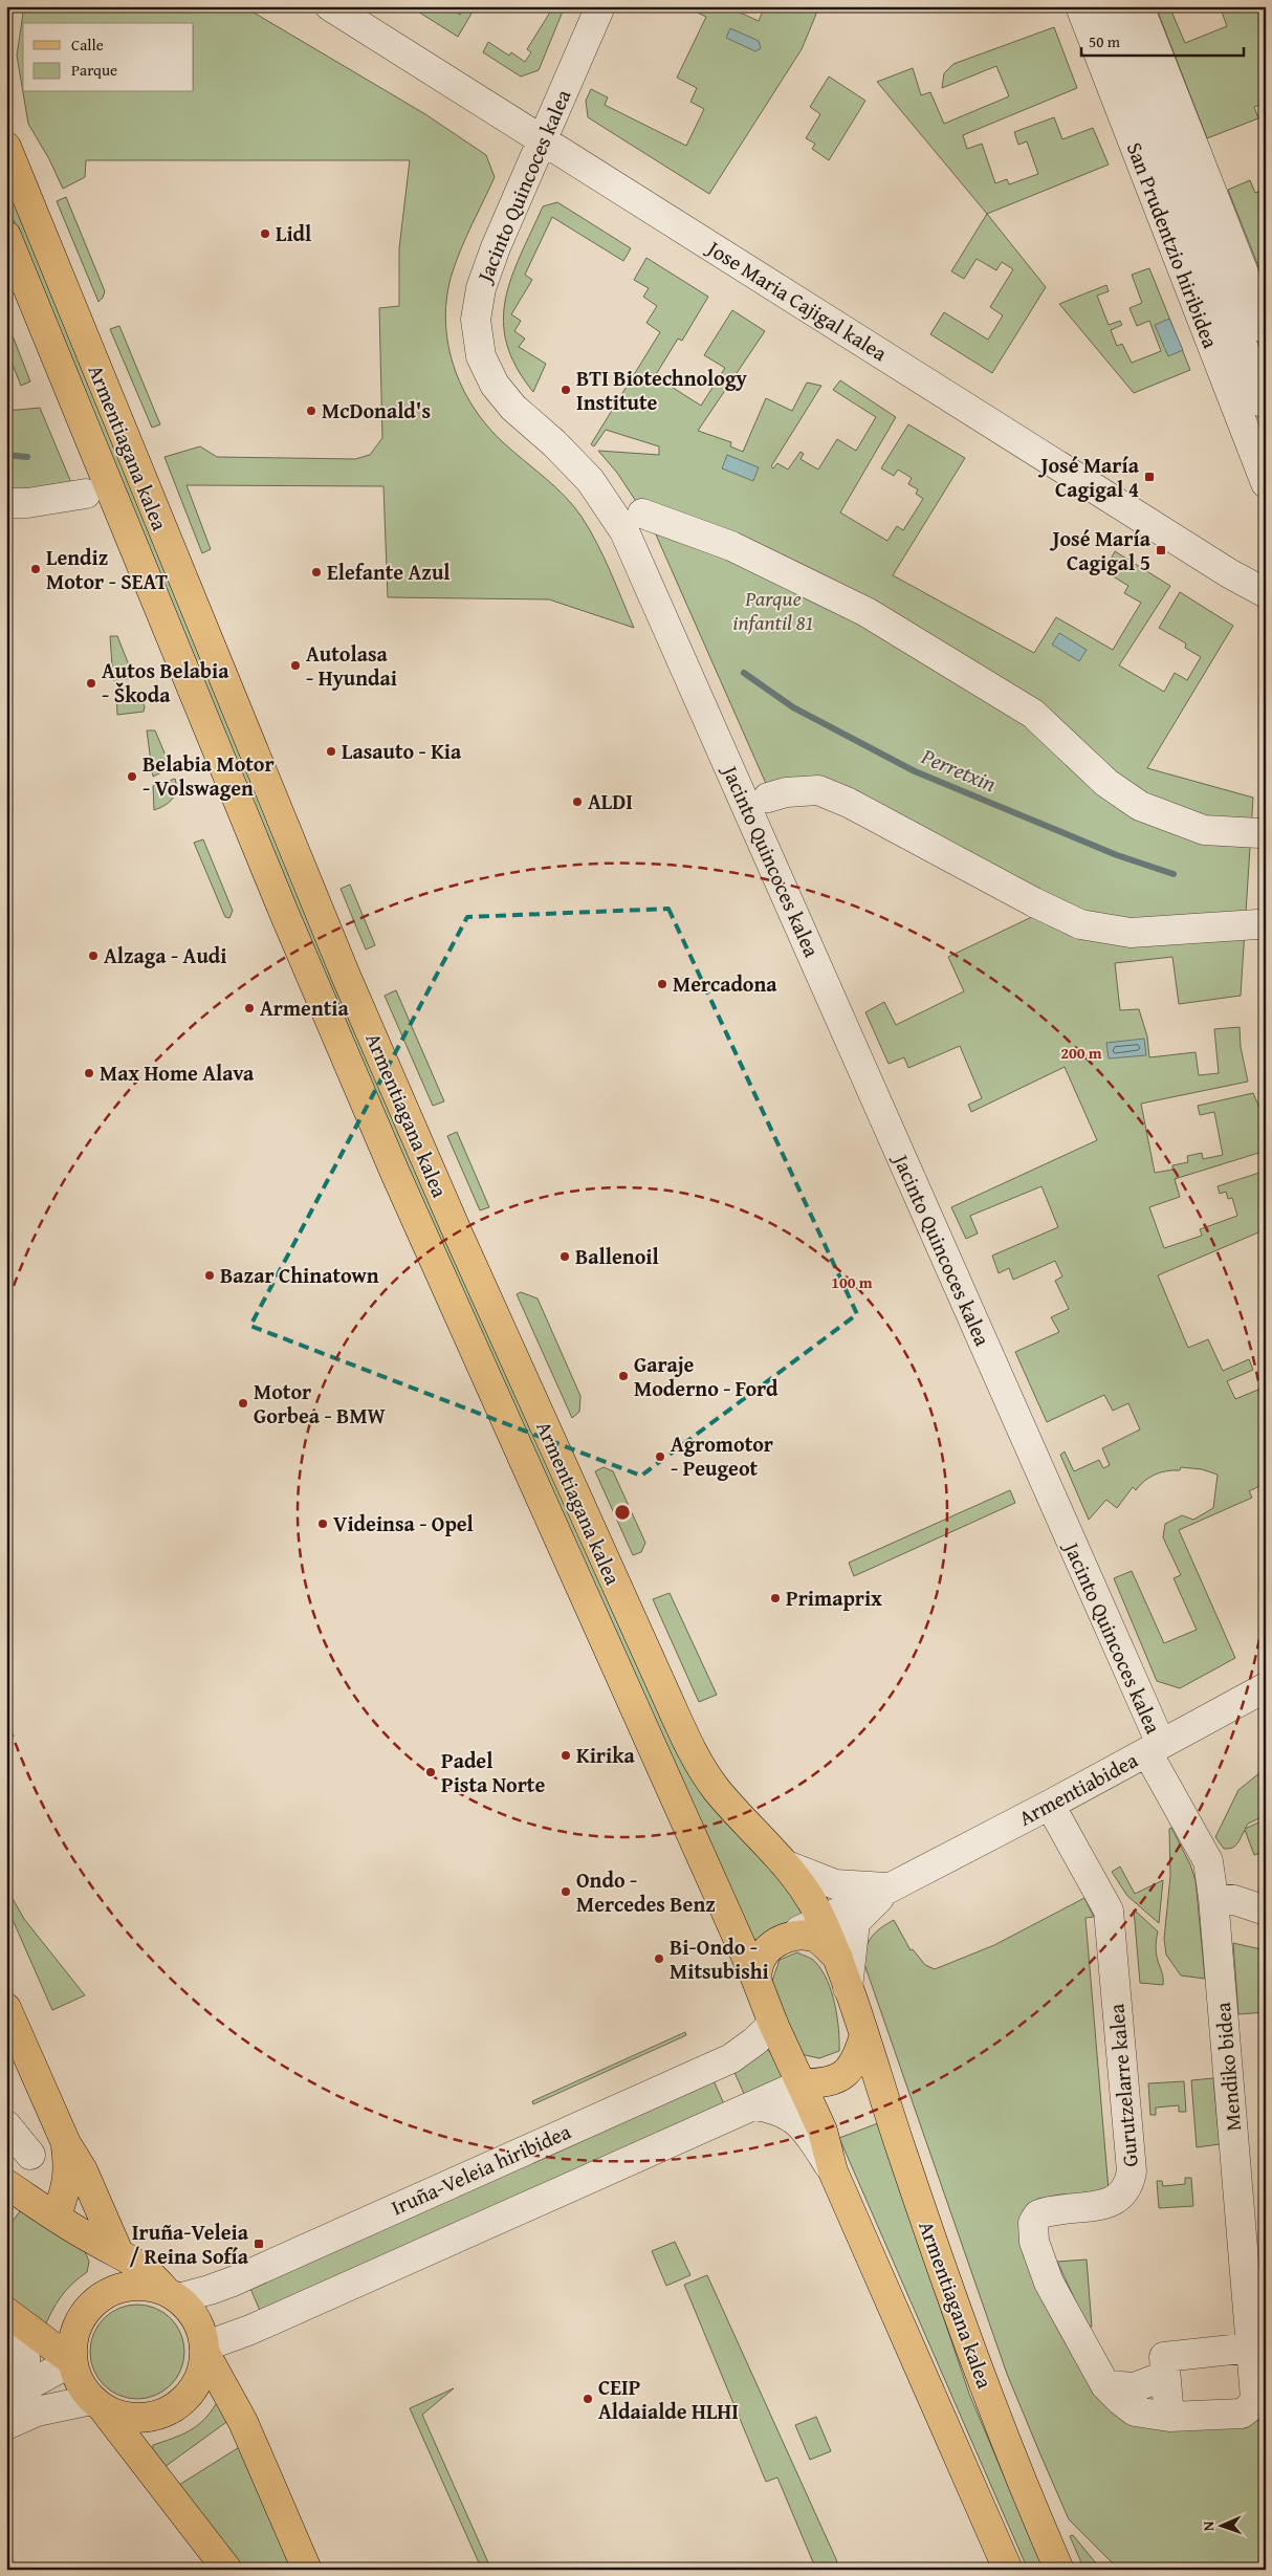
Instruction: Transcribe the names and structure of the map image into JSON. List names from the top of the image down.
{
  "streets": {
    "main road": ["Armentiagana kalea"],
    "street": [
      "Jacinto Quincoces kalea",
      "San Prudentzio hiribidea",
      "Jose Maria Cajigal kalea",
      "Armentiabidea",
      "Mendiko bidea",
      "Gurutzelarre kalea",
      "Iruña-Veleia hiribidea"
    ]
  },
  "crossings": [
    ["Jacinto Quincoces kalea", "Jose Maria Cajigal kalea"],
    ["Jacinto Quincoces kalea", "Armentiabidea"],
    ["Jacinto Quincoces kalea", "Mendiko bidea"],
    ["Armentiagana kalea", "Armentiabidea"],
    ["Armentiagana kalea", "Iruña-Veleia hiribidea"],
    ["Armentiabidea", "Mendiko bidea"],
    ["Armentiabidea", "Gurutzelarre kalea"]
  ],
  "water": ["Perretxin"],
  "parks": ["Parque infantil 81"],
  "places": {
    "other": [
      "Lidl",
      "BTI Biotechnology Institute",
      "McDonald's",
      "Lendiz Motor - SEAT",
      "Elefante Azul",
      "Autolasa - Hyundai",
      "Autos Belabia - Škoda",
      "Lasauto - Kia",
      "Belabia Motor - Volswagen",
      "ALDI",
      "Alzaga - Audi",
      "Mercadona",
      "Armentia",
      "Max Home Alava",
      "Ballenoil",
      "Bazar Chinatown",
      "Garaje Moderno - Ford",
      "Motor Gorbea - BMW",
      "Agromotor - Peugeot",
      "Videinsa - Opel",
      "Primaprix",
      "Kirika",
      "Padel Pista Norte",
      "Ondo - Mercedes Benz",
      "Bi-Ondo - Mitsubishi",
      "CEIP Aldaialde HLHI"
    ],
    "transit": ["José María Cagigal 4", "José María Cagigal 5", "Iruña-Veleia / Reina Sofía"]
  },
  "legend": ["Calle", "Parque"],
  "scale_bar": "50 m",
  "north": "left",
  "rings": ["200 m", "100 m"]
}
